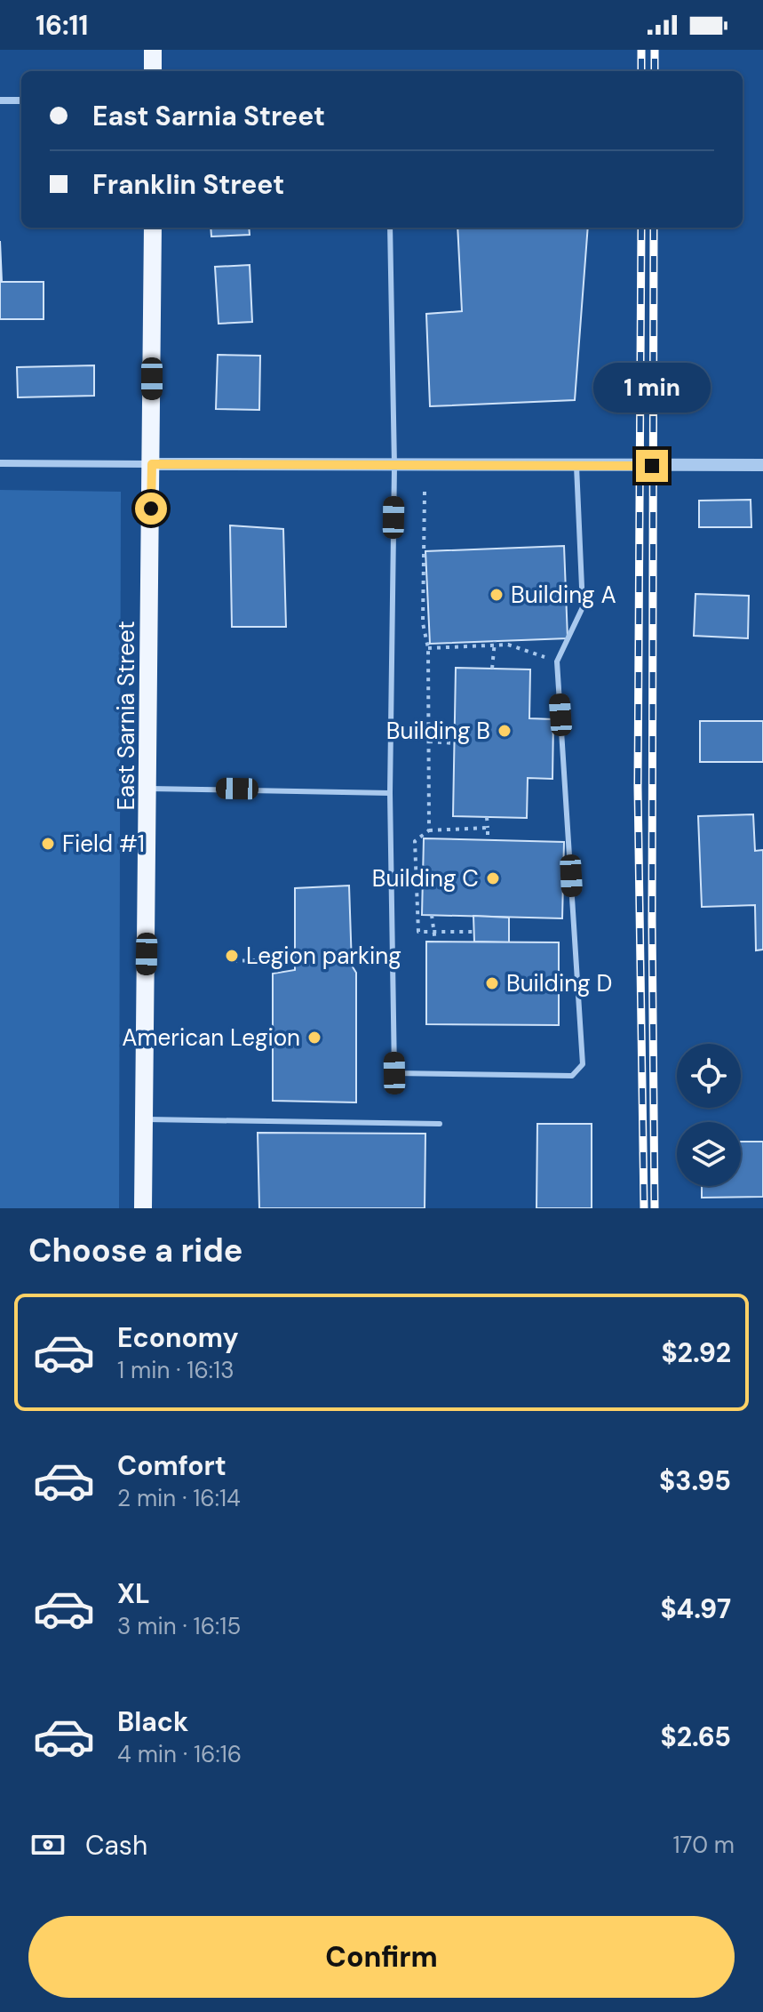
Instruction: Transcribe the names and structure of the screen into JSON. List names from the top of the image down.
{
  "streets": {
    "main road": ["East Sarnia Street"]
  },
  "places": [
    "Building A",
    "Building B",
    "Field #1",
    "Building C",
    "Legion parking",
    "Building D",
    "American Legion"
  ],
  "page": {
    "status": "16:11",
    "banner": ["East Sarnia Street", "Franklin Street"],
    "bubble": "1 min",
    "heading": "Choose a ride",
    "list": [
      {
        "name": "Economy",
        "note": "1 min · 16:13",
        "value": "$2.92"
      },
      {
        "name": "Comfort",
        "note": "2 min · 16:14",
        "value": "$3.95"
      },
      {
        "name": "XL",
        "note": "3 min · 16:15",
        "value": "$4.97"
      },
      {
        "name": "Black",
        "note": "4 min · 16:16",
        "value": "$2.65"
      }
    ],
    "pay": ["Cash", "170 m"],
    "buttons": "Confirm"
  }
}
